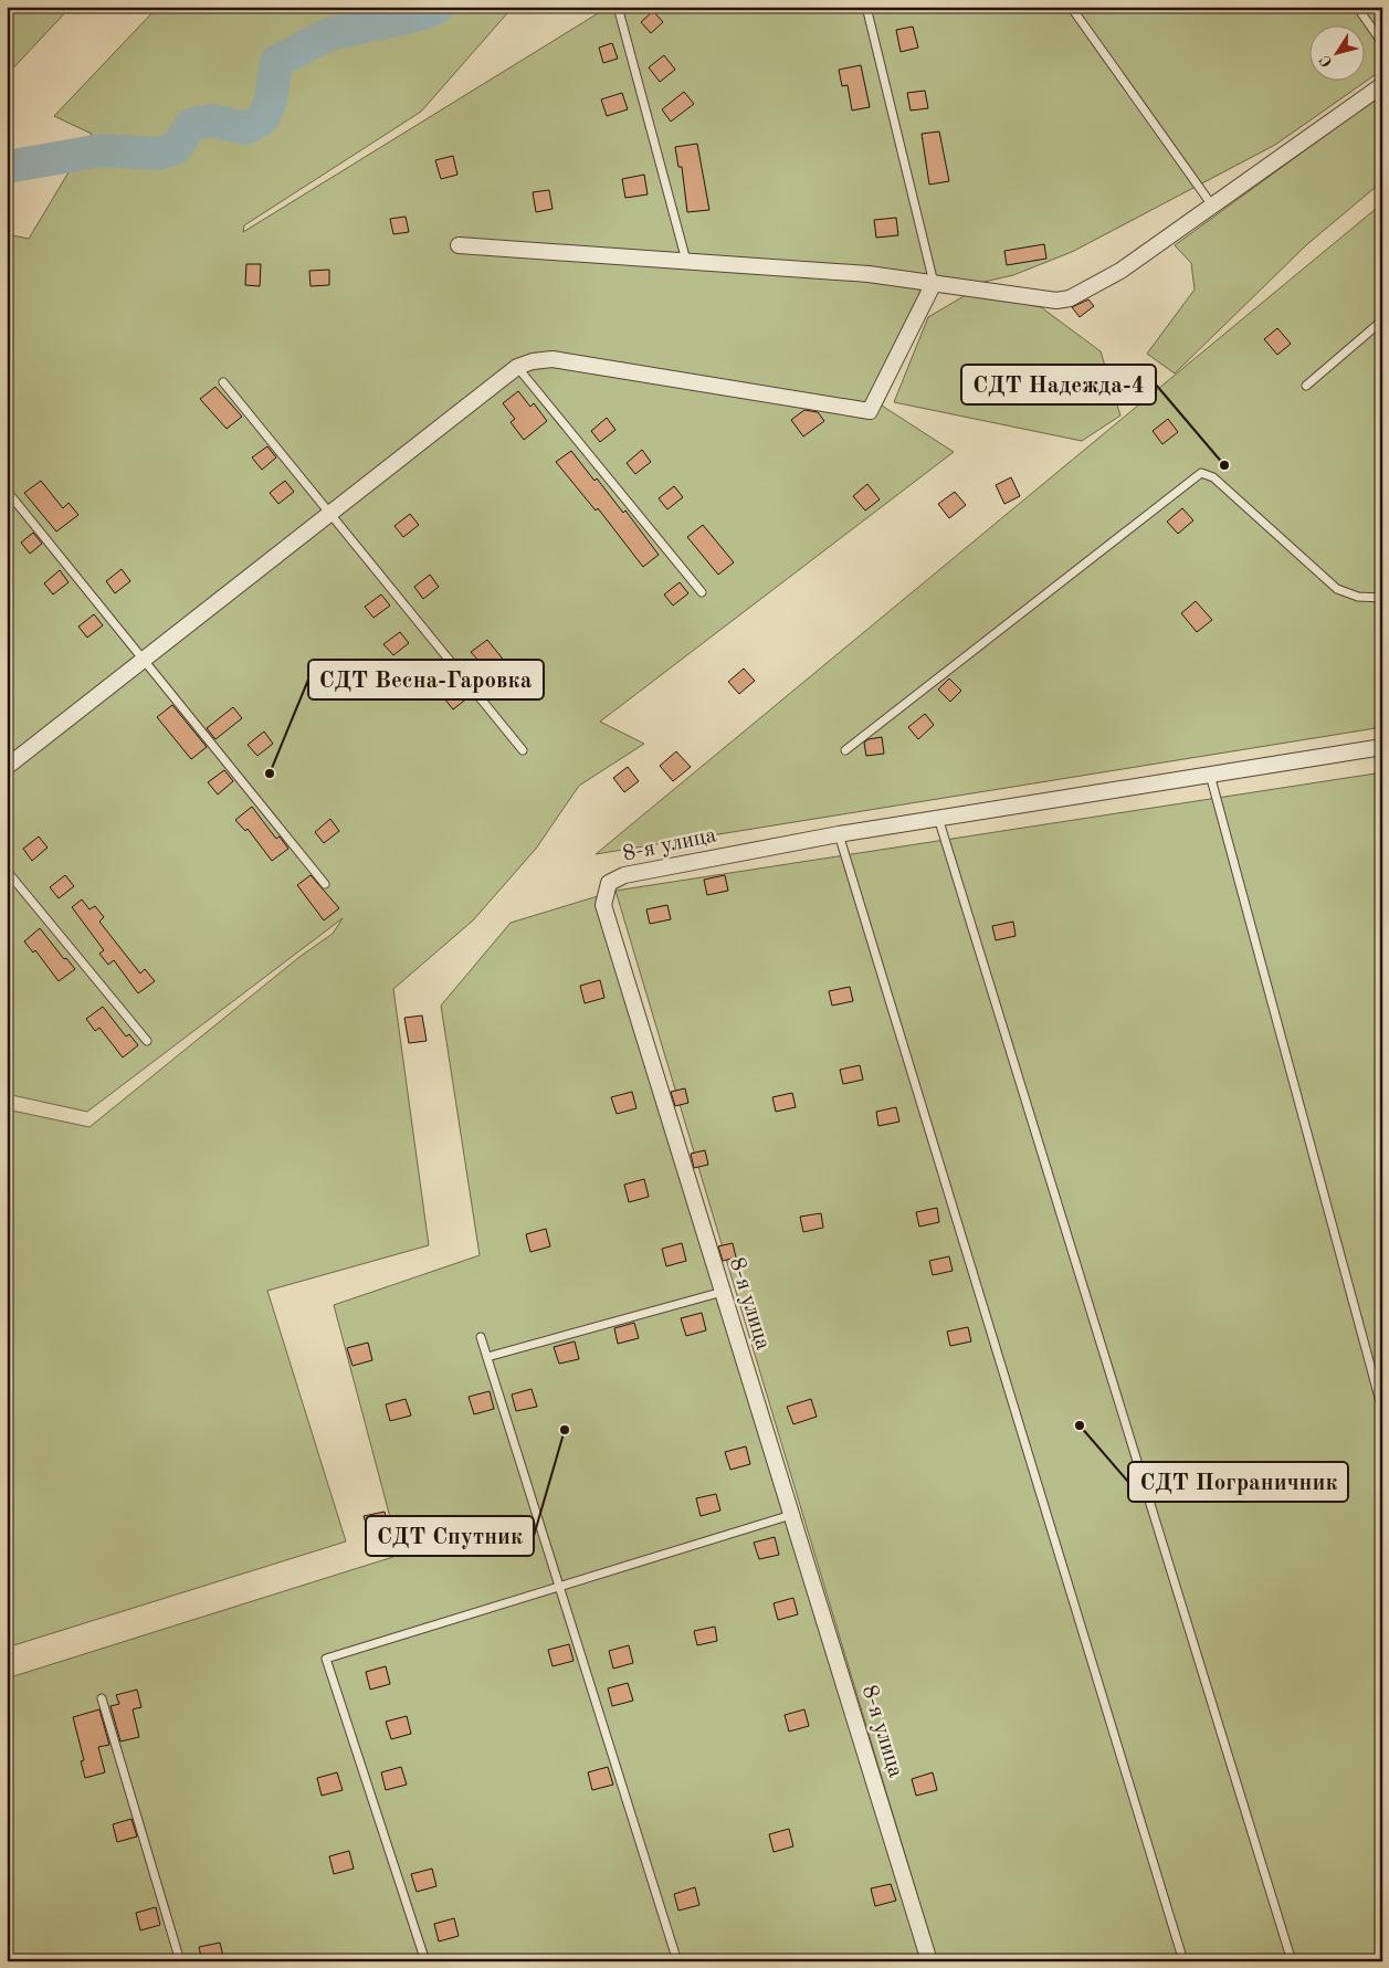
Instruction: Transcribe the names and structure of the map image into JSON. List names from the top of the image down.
{
  "streets": {
    "street": ["8-я улица"]
  },
  "places": [
    "СДТ Надежда-4",
    "СДТ Весна-Гаровка",
    "СДТ Пограничник",
    "СДТ Спутник"
  ],
  "north": "bottom left"
}
